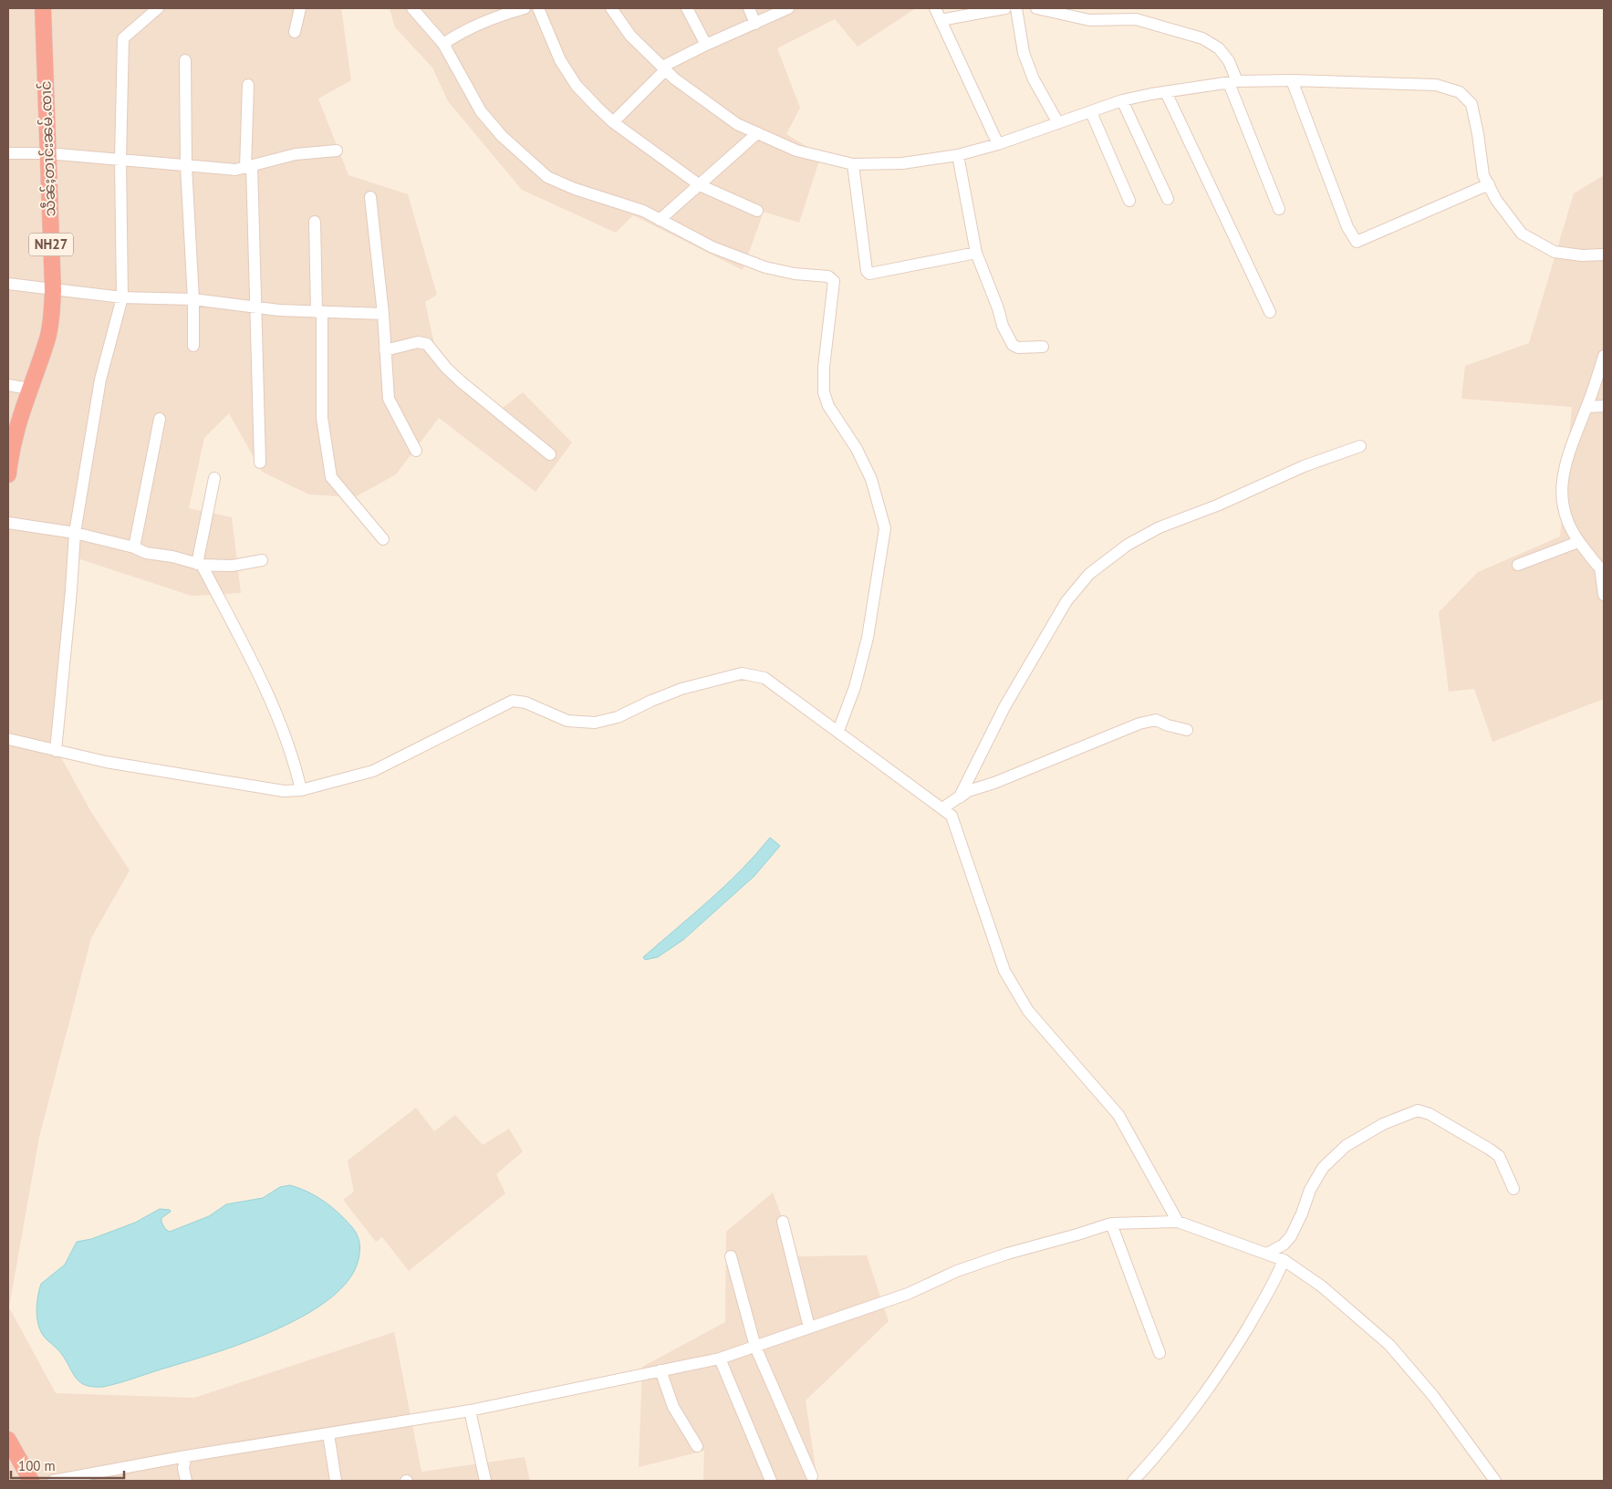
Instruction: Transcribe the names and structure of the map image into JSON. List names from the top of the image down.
{
  "streets": {
    "highway": ["သဵၼ်ႈတၢင်းၼမ်ႉၸၢင်", "NH27"]
  },
  "scale_bar": "100 m"
}
